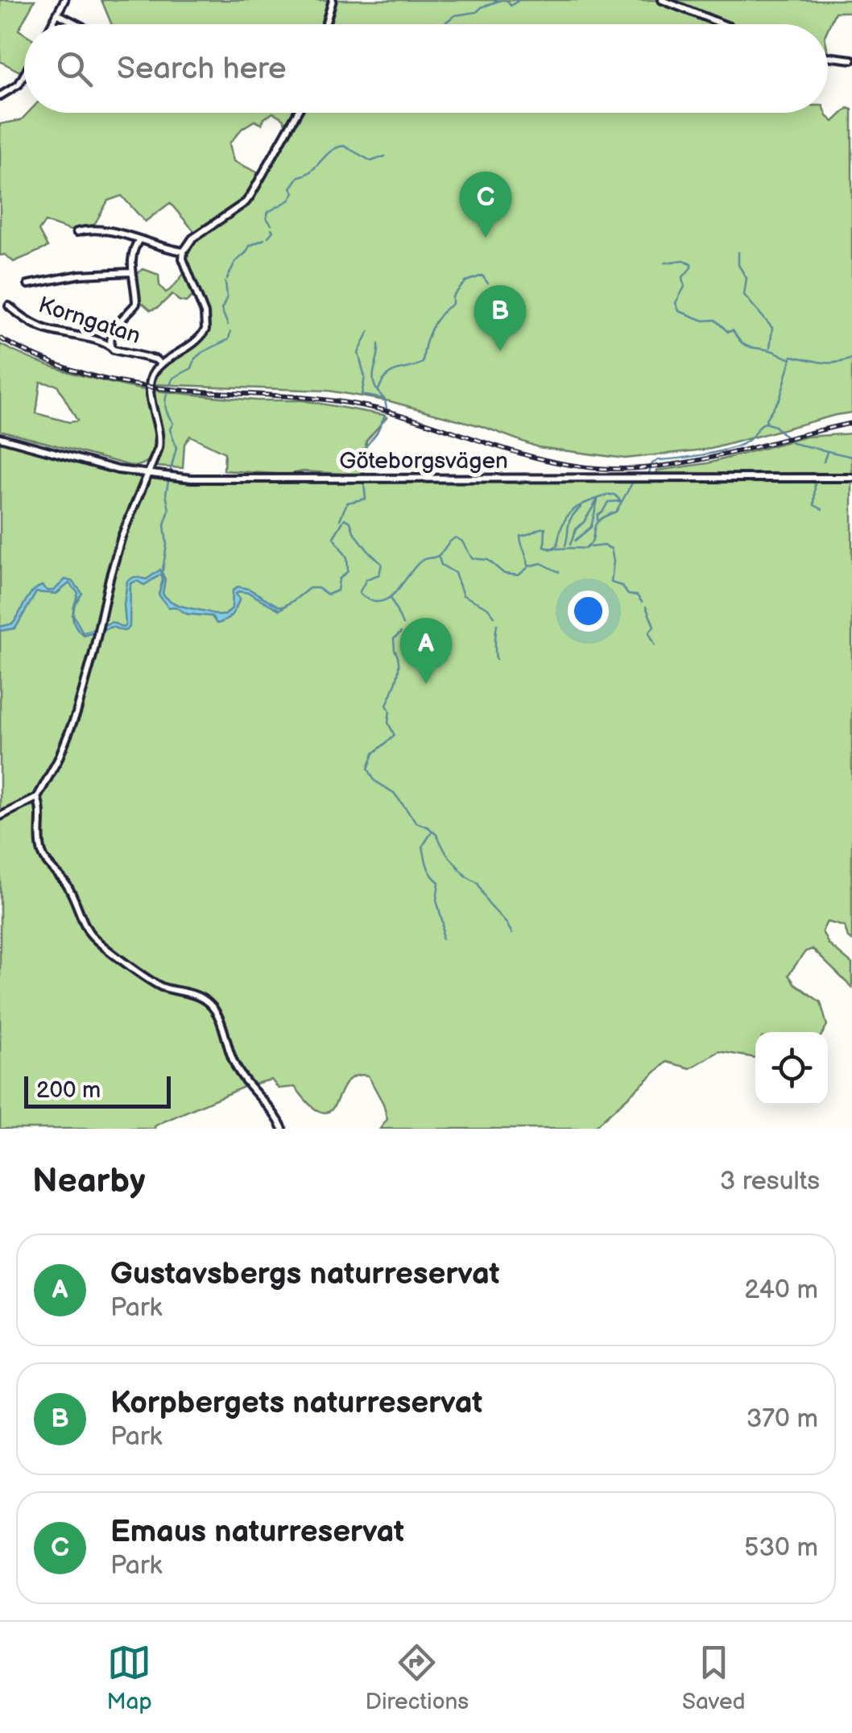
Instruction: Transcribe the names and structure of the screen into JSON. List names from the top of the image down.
{
  "streets": {
    "street": ["Korngatan", "Göteborgsvägen"]
  },
  "scale_bar": "200 m",
  "page": {
    "search": "Search here",
    "pins": ["C", "B", "A"],
    "scale": "200 m",
    "heading": ["Nearby", "3 results"],
    "list": [
      {
        "mark": "A",
        "name": "Gustavsbergs naturreservat",
        "note": "Park",
        "value": "240 m"
      },
      {
        "mark": "B",
        "name": "Korpbergets naturreservat",
        "note": "Park",
        "value": "370 m"
      },
      {
        "mark": "C",
        "name": "Emaus naturreservat",
        "note": "Park",
        "value": "530 m"
      }
    ],
    "nav": ["Map", "Directions", "Saved"]
  }
}
